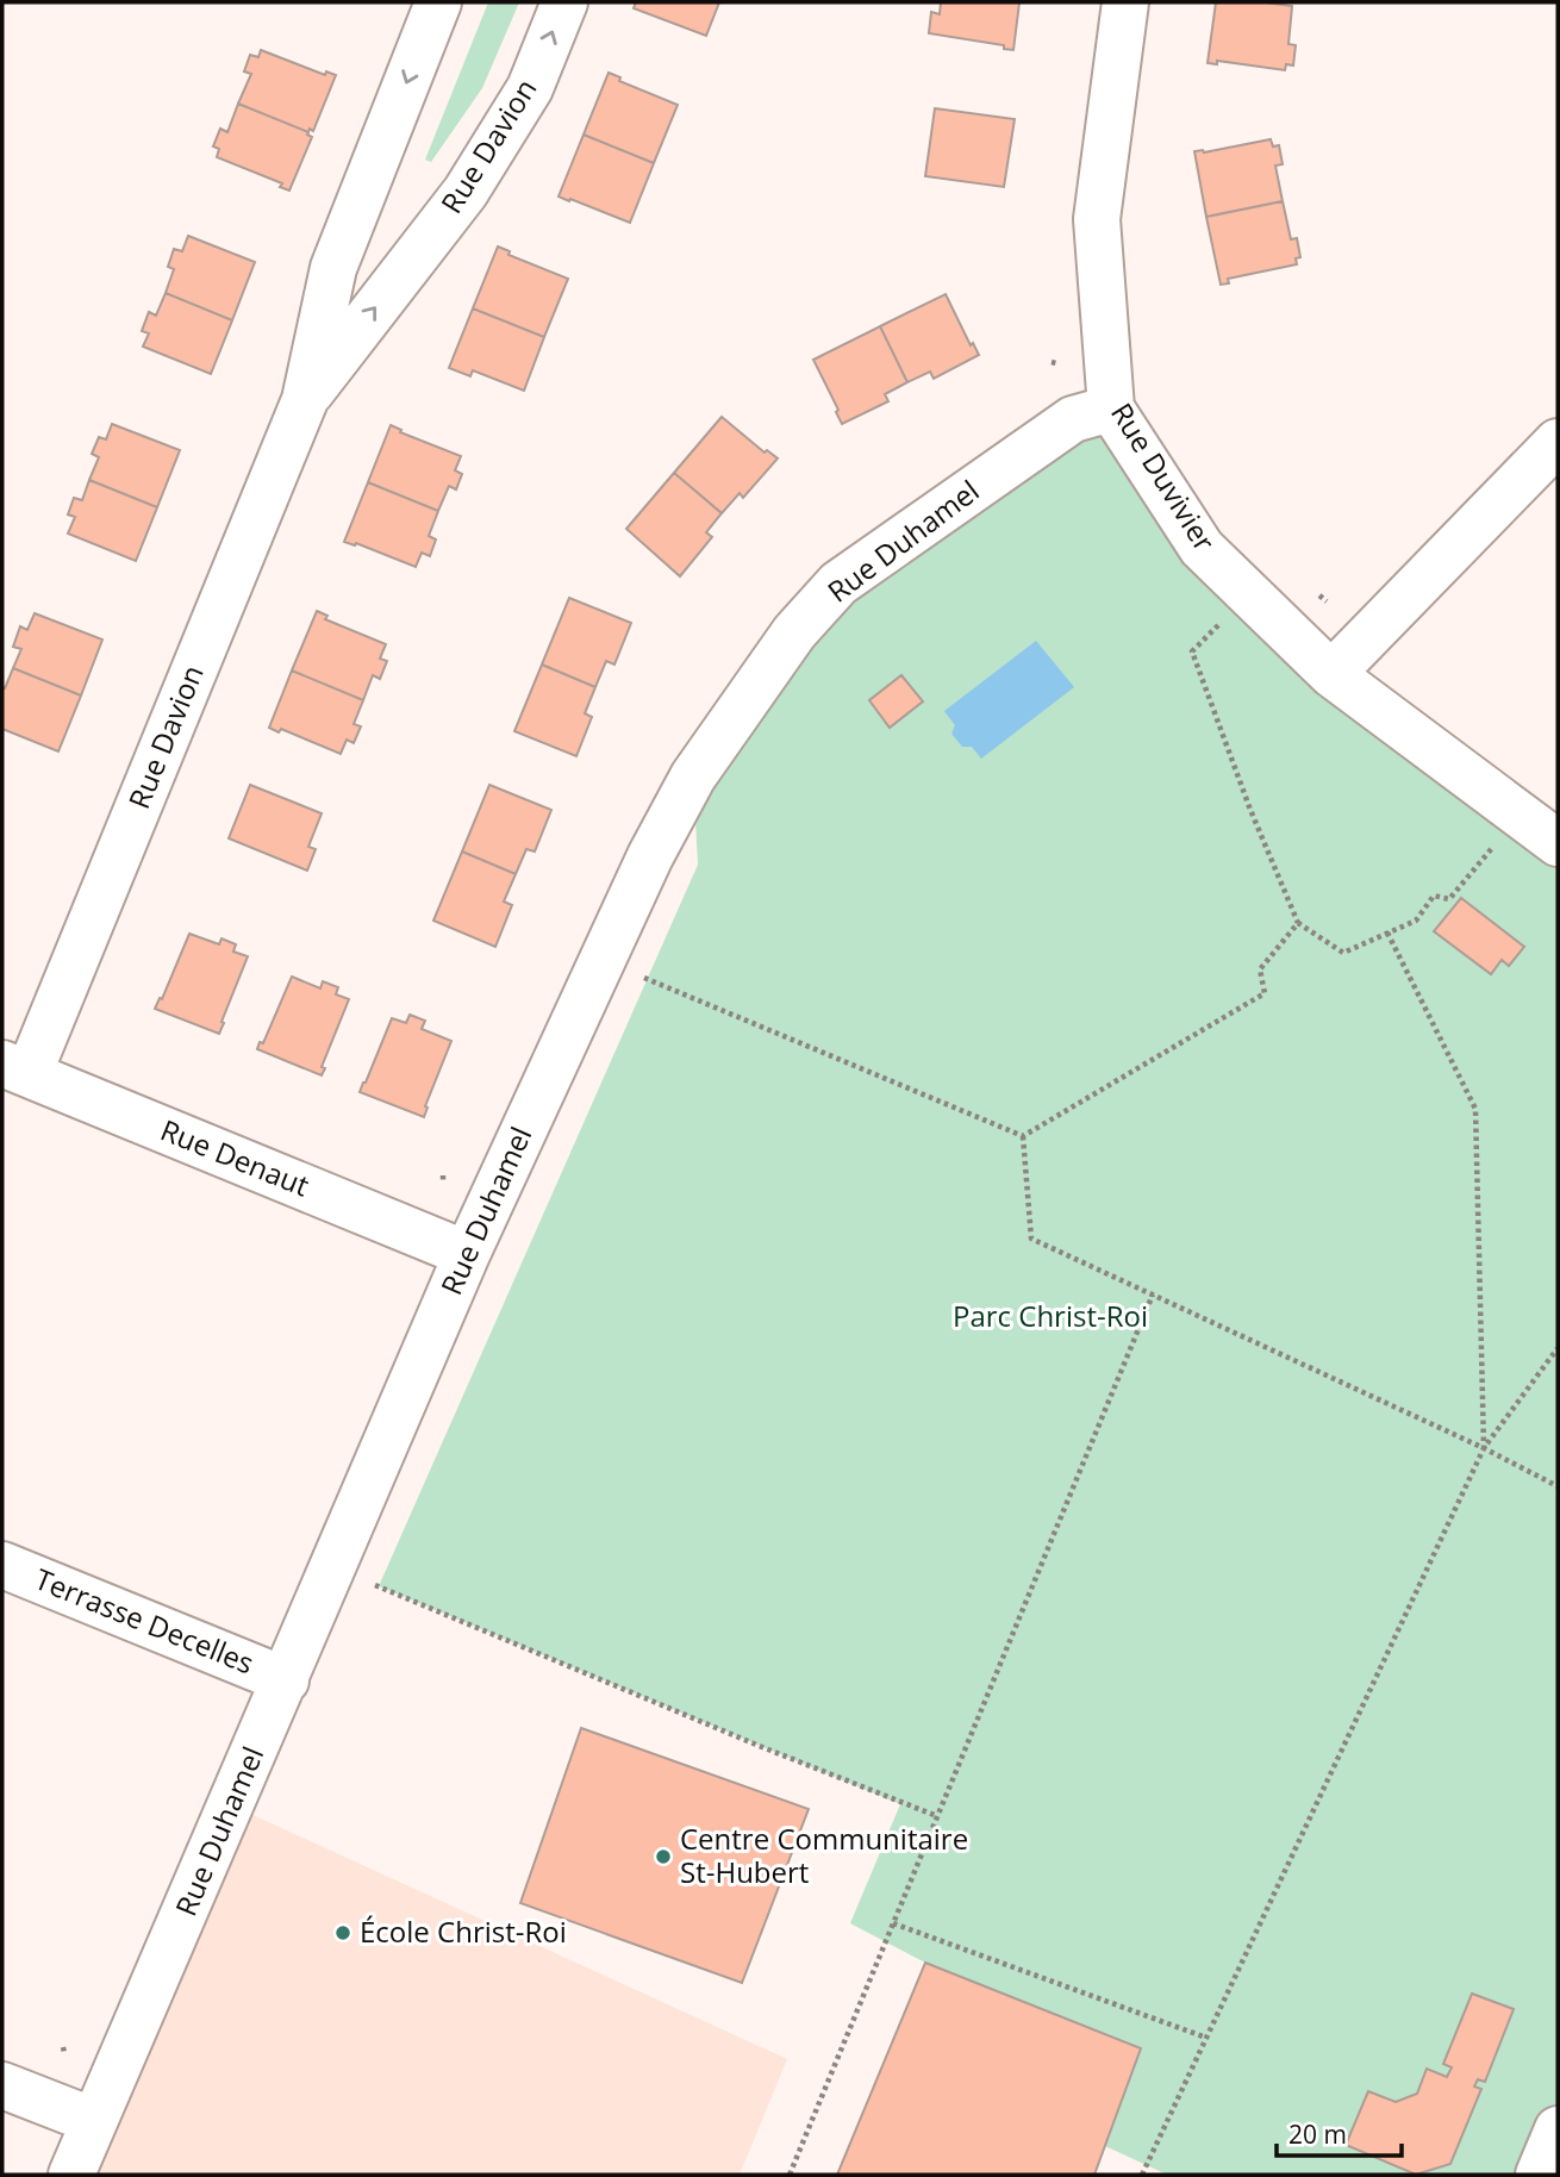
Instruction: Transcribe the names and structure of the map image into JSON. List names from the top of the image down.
{
  "streets": {
    "street": [
      "Rue Davion",
      "Rue Duvivier",
      "Rue Duhamel",
      "Rue Denaut",
      "Terrasse Decelles"
    ]
  },
  "crossings": [
    ["Rue Davion", "Rue Denaut"],
    ["Rue Duvivier", "Rue Duhamel"],
    ["Rue Duhamel", "Rue Denaut"],
    ["Rue Duhamel", "Terrasse Decelles"]
  ],
  "parks": ["Parc Christ-Roi"],
  "places": ["Centre Communitaire St-Hubert", "École Christ-Roi"],
  "scale_bar": "20 m"
}
